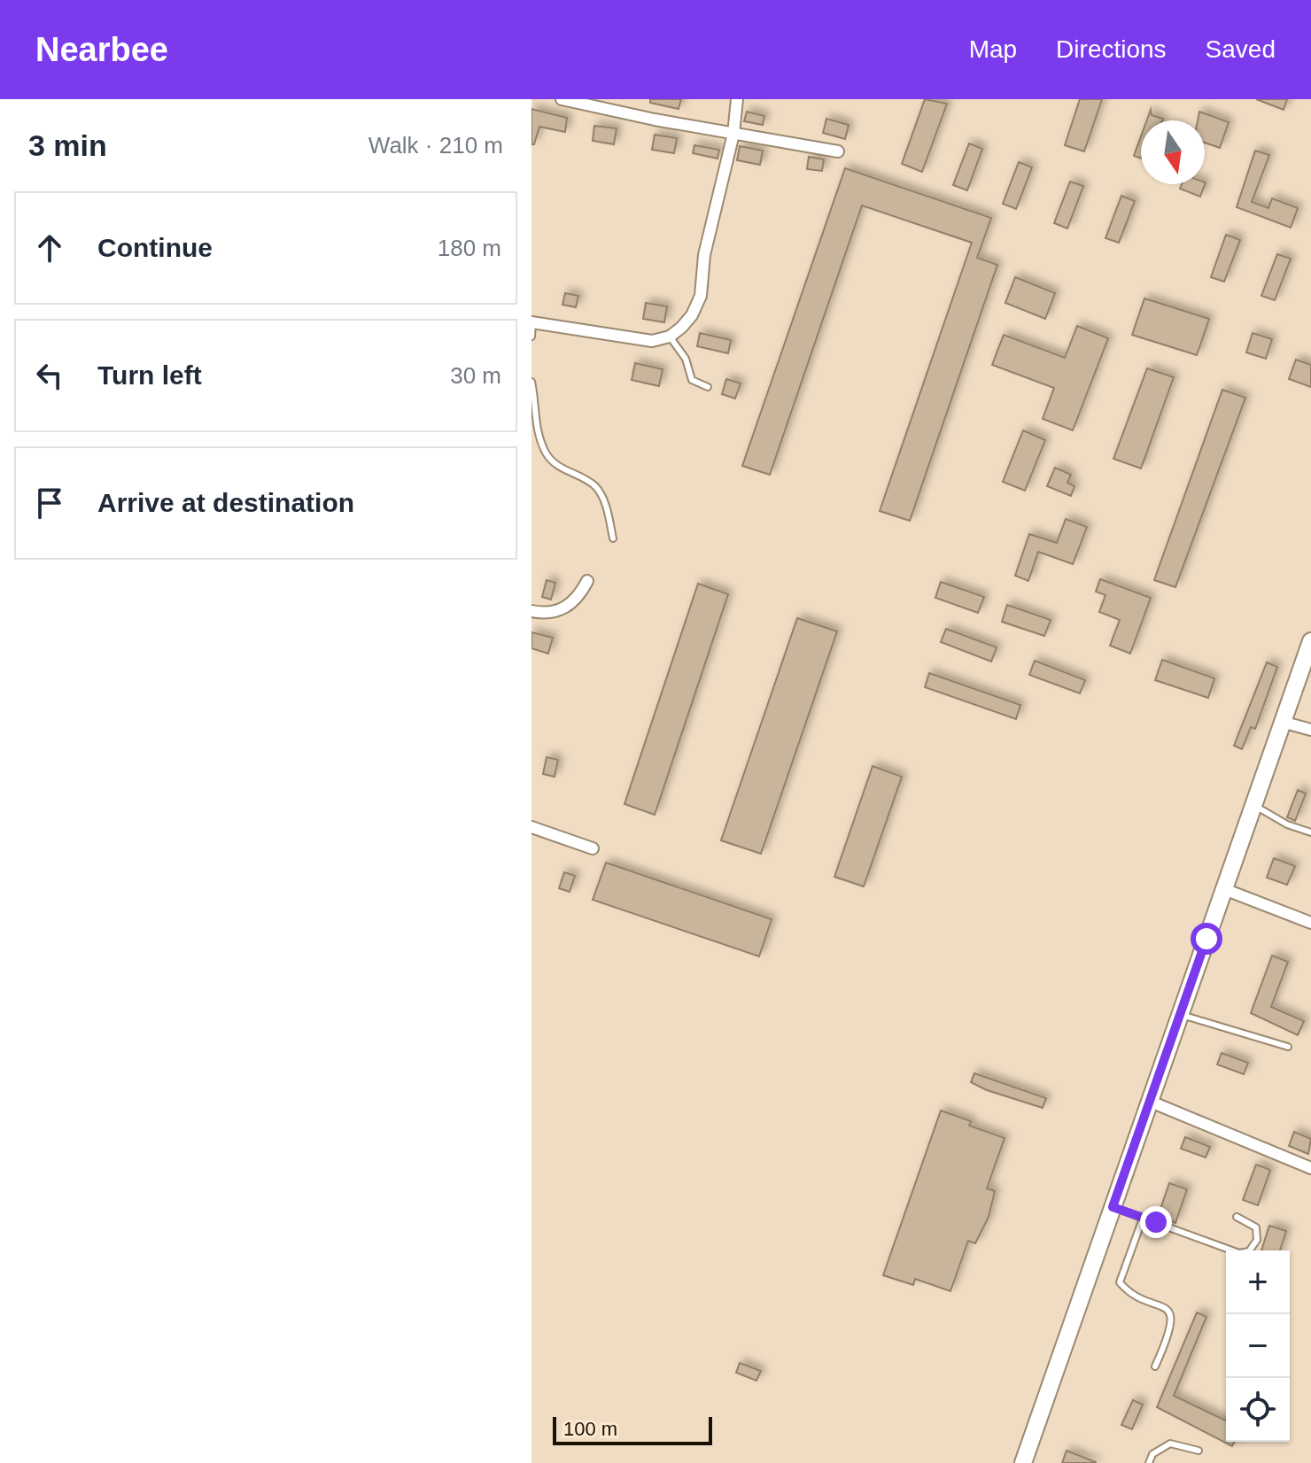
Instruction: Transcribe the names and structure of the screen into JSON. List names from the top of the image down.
{
  "scale_bar": "100 m",
  "north": "bottom",
  "page": {
    "header": "Nearbee",
    "nav": ["Map", "Directions", "Saved"],
    "heading": ["3 min", "Walk · 210 m"],
    "list": [
      ["Continue", "180 m"],
      ["Turn left", "30 m"],
      "Arrive at destination"
    ],
    "map_buttons": ["+", "−"],
    "scale": "100 m"
  }
}
